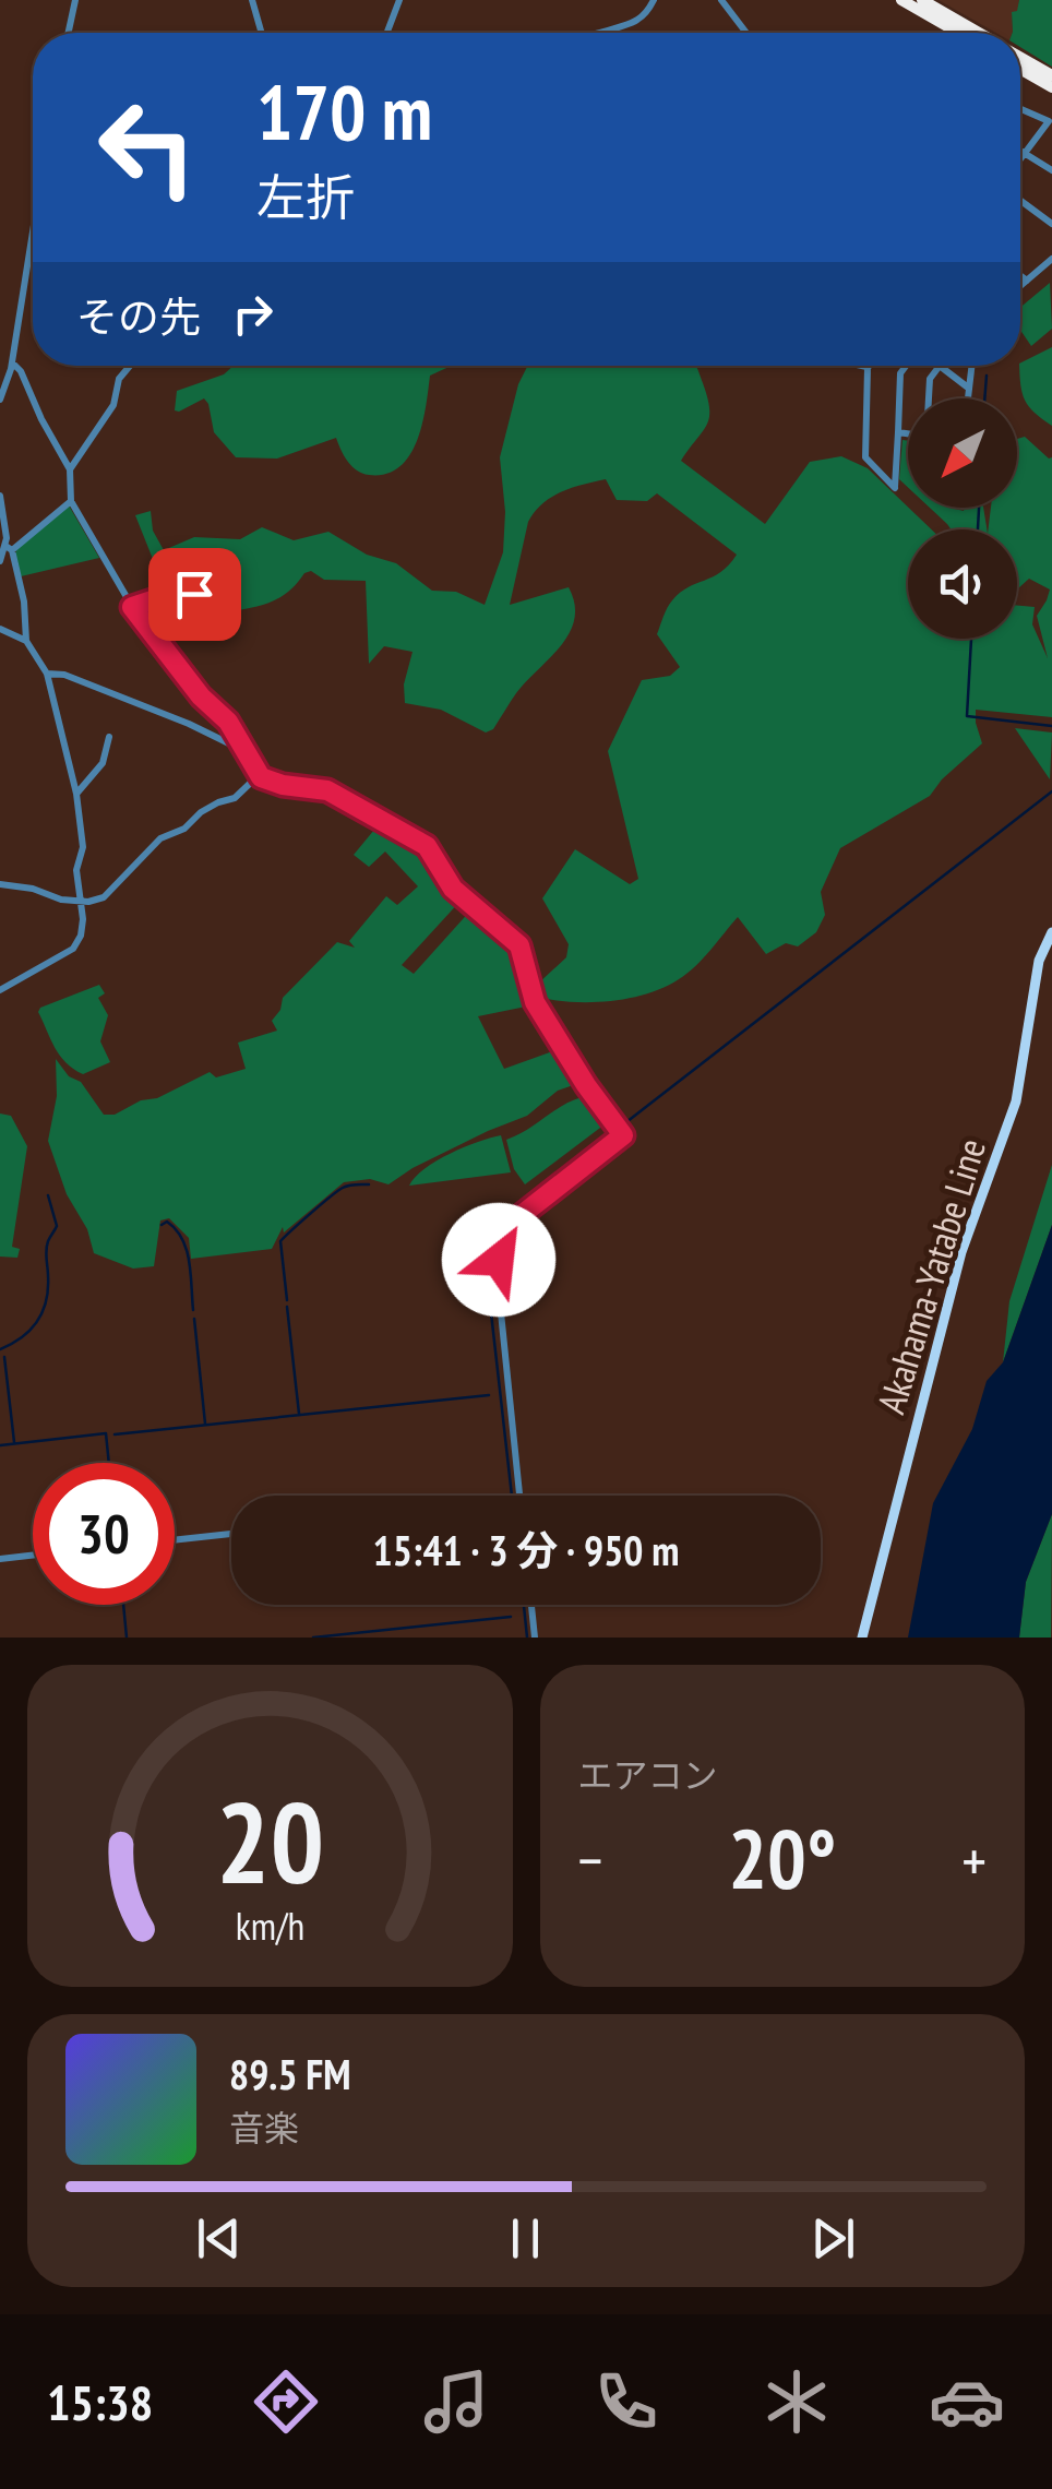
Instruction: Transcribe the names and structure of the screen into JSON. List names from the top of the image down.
{
  "streets": {
    "main road": ["Akahama-Yatabe Line"]
  },
  "north": "bottom left",
  "page": {
    "turn": ["170 m", "左折"],
    "then": "その先",
    "limit": "30",
    "trip": "15:41 · 3 分 · 950 m",
    "tile": "エアコン",
    "heat": ["−", "20°", "+"],
    "song": ["89.5 FM", "音楽"],
    "tabs": "15:38",
    "gauge": ["20", "km/h"]
  }
}
